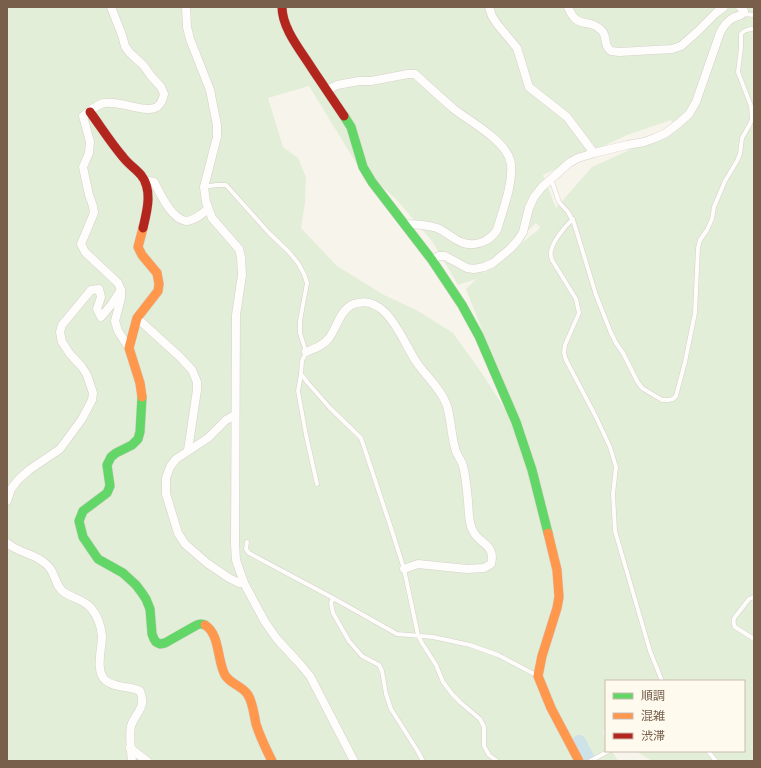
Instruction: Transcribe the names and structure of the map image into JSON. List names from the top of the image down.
{
  "legend": ["順調", "混雑", "渋滞"]
}
